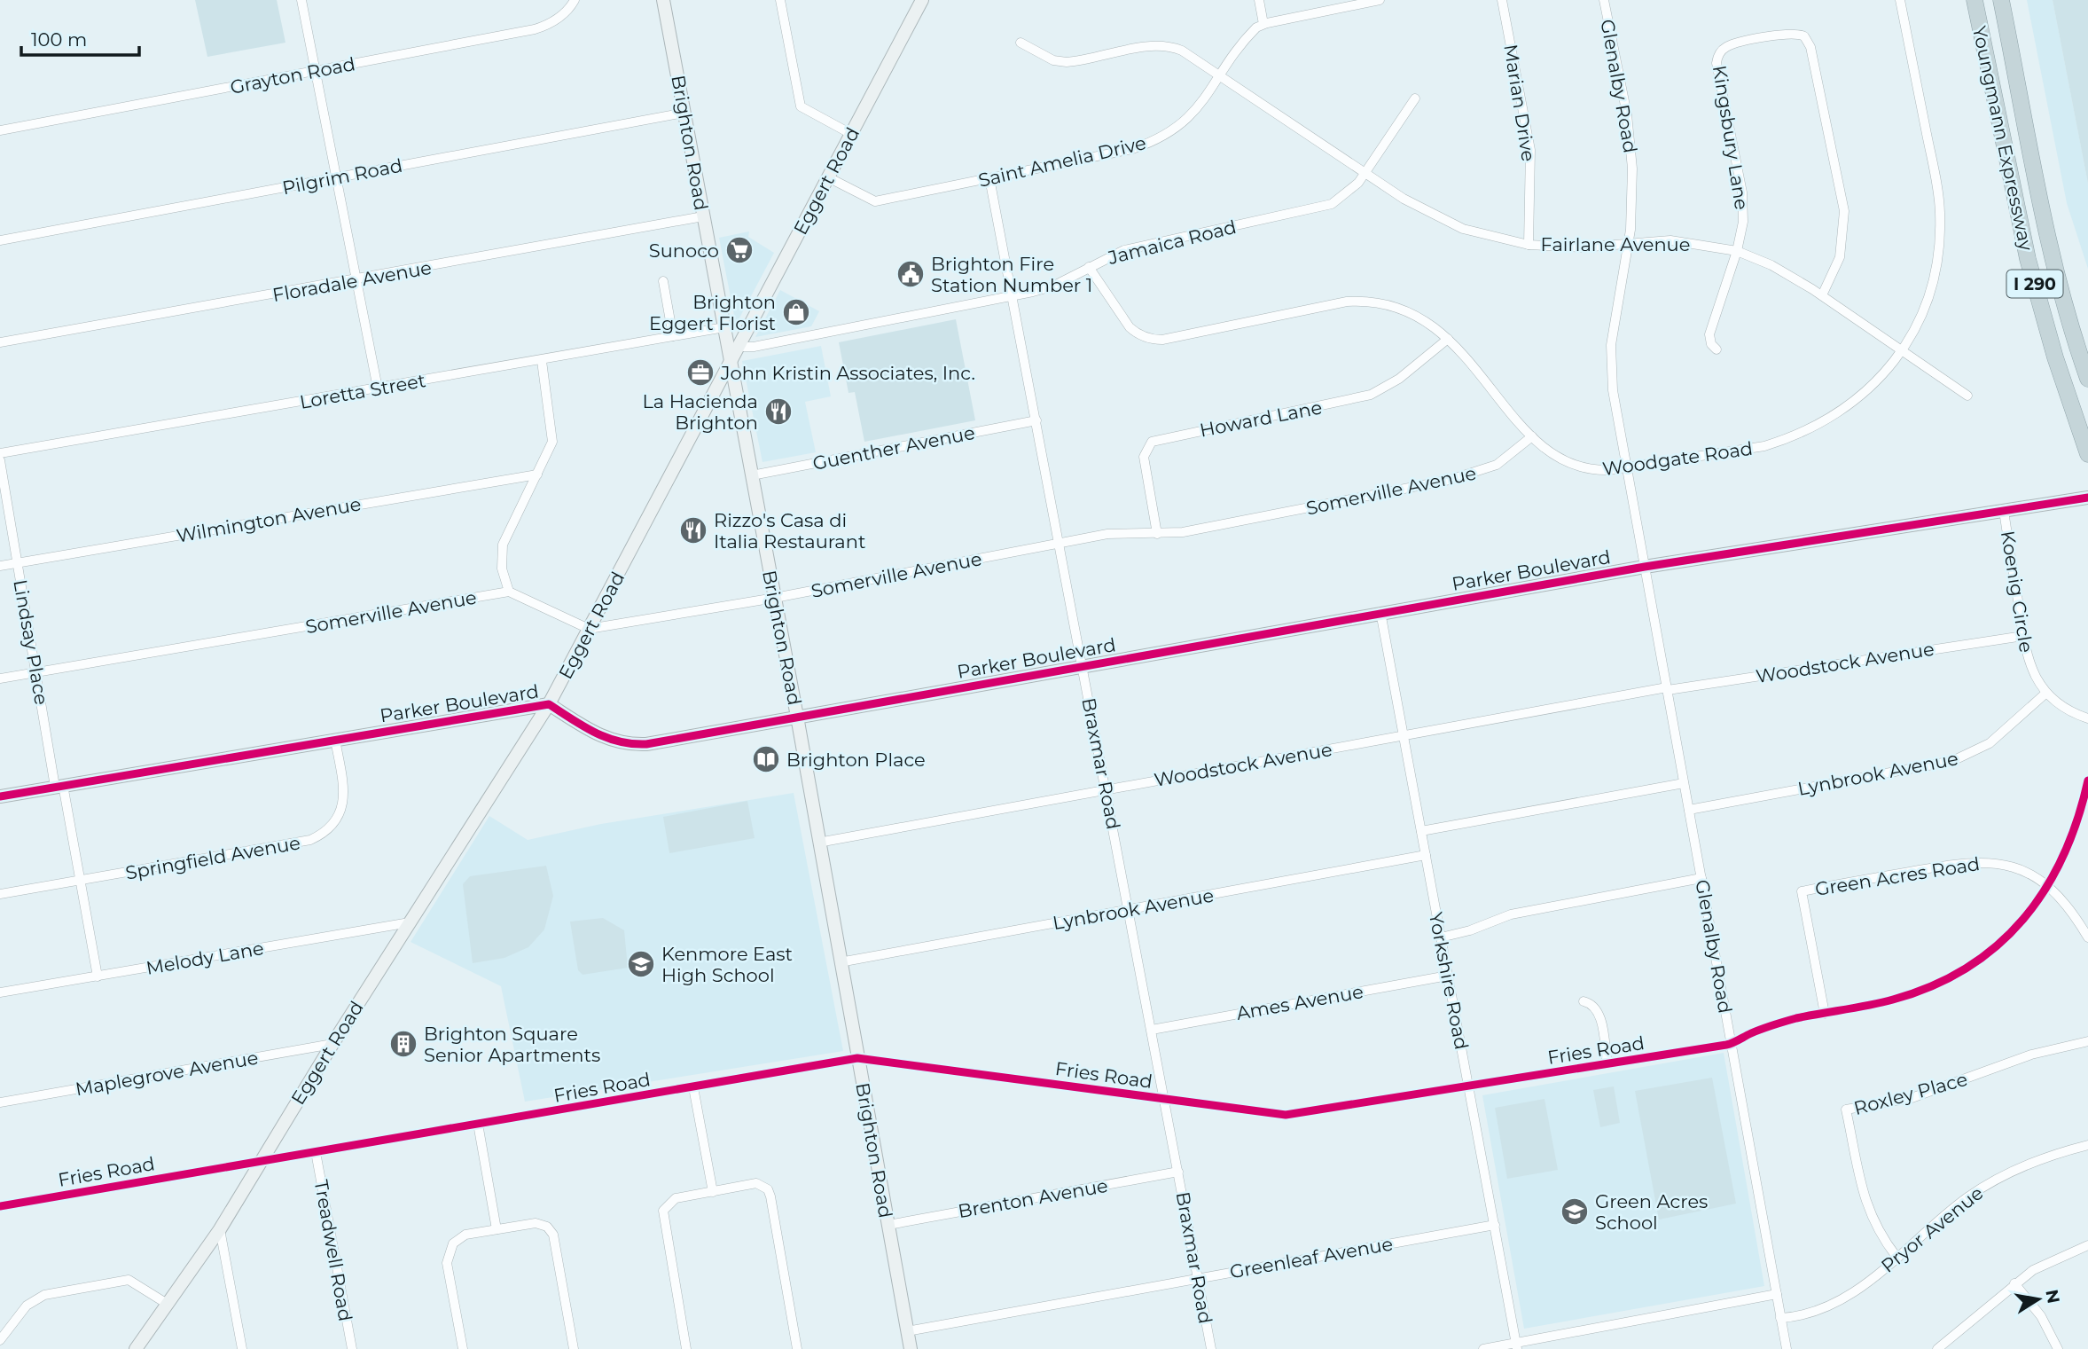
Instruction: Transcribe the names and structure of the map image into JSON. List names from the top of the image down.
{
  "streets": {
    "highway": ["Youngmann Expressway", "I 290"],
    "street": [
      "Grayton Road",
      "Glenalby Road",
      "Marian Drive",
      "Kingsbury Lane",
      "Brighton Road",
      "Saint Amelia Drive",
      "Pilgrim Road",
      "Eggert Road",
      "Jamaica Road",
      "Fairlane Avenue",
      "Floradale Avenue",
      "Loretta Street",
      "Howard Lane",
      "Guenther Avenue",
      "Woodgate Road",
      "Somerville Avenue",
      "Wilmington Avenue",
      "Parker Boulevard",
      "Koenig Circle",
      "Lindsay Place",
      "Woodstock Avenue",
      "Braxmar Road",
      "Lynbrook Avenue",
      "Springfield Avenue",
      "Green Acres Road",
      "Melody Lane",
      "Yorkshire Road",
      "Ames Avenue",
      "Fries Road",
      "Maplegrove Avenue",
      "Roxley Place",
      "Brenton Avenue",
      "Pryor Avenue",
      "Treadwell Road",
      "Greenleaf Avenue"
    ]
  },
  "crossings": [
    ["Glenalby Road", "Fairlane Avenue"],
    ["Glenalby Road", "Woodgate Road"],
    ["Glenalby Road", "Parker Boulevard"],
    ["Glenalby Road", "Woodstock Avenue"],
    ["Glenalby Road", "Lynbrook Avenue"],
    ["Glenalby Road", "Fries Road"],
    ["Glenalby Road", "Pryor Avenue"],
    ["Marian Drive", "Fairlane Avenue"],
    ["Kingsbury Lane", "Fairlane Avenue"],
    ["Brighton Road", "Pilgrim Road"],
    ["Brighton Road", "Eggert Road"],
    ["Brighton Road", "Floradale Avenue"],
    ["Brighton Road", "Loretta Street"],
    ["Brighton Road", "Guenther Avenue"],
    ["Brighton Road", "Somerville Avenue"],
    ["Brighton Road", "Parker Boulevard"],
    ["Brighton Road", "Woodstock Avenue"],
    ["Brighton Road", "Lynbrook Avenue"],
    ["Brighton Road", "Fries Road"],
    ["Brighton Road", "Brenton Avenue"],
    ["Brighton Road", "Greenleaf Avenue"],
    ["Saint Amelia Drive", "Eggert Road"],
    ["Saint Amelia Drive", "Fairlane Avenue"],
    ["Saint Amelia Drive", "Braxmar Road"],
    ["Eggert Road", "Jamaica Road"],
    ["Eggert Road", "Somerville Avenue"],
    ["Eggert Road", "Parker Boulevard"],
    ["Eggert Road", "Melody Lane"],
    ["Eggert Road", "Fries Road"],
    ["Eggert Road", "Maplegrove Avenue"],
    ["Jamaica Road", "Fairlane Avenue"],
    ["Jamaica Road", "Woodgate Road"],
    ["Jamaica Road", "Braxmar Road"],
    ["Fairlane Avenue", "Woodgate Road"],
    ["Howard Lane", "Woodgate Road"],
    ["Howard Lane", "Somerville Avenue"],
    ["Guenther Avenue", "Braxmar Road"],
    ["Woodgate Road", "Somerville Avenue"],
    ["Somerville Avenue", "Lindsay Place"],
    ["Somerville Avenue", "Braxmar Road"],
    ["Wilmington Avenue", "Lindsay Place"],
    ["Parker Boulevard", "Koenig Circle"],
    ["Parker Boulevard", "Lindsay Place"],
    ["Parker Boulevard", "Braxmar Road"],
    ["Parker Boulevard", "Springfield Avenue"],
    ["Parker Boulevard", "Yorkshire Road"],
    ["Koenig Circle", "Woodstock Avenue"],
    ["Koenig Circle", "Lynbrook Avenue"],
    ["Lindsay Place", "Springfield Avenue"],
    ["Lindsay Place", "Melody Lane"],
    ["Woodstock Avenue", "Braxmar Road"],
    ["Woodstock Avenue", "Yorkshire Road"],
    ["Braxmar Road", "Lynbrook Avenue"],
    ["Braxmar Road", "Ames Avenue"],
    ["Braxmar Road", "Fries Road"],
    ["Braxmar Road", "Brenton Avenue"],
    ["Braxmar Road", "Greenleaf Avenue"],
    ["Lynbrook Avenue", "Yorkshire Road"],
    ["Green Acres Road", "Fries Road"],
    ["Yorkshire Road", "Ames Avenue"],
    ["Yorkshire Road", "Fries Road"],
    ["Yorkshire Road", "Greenleaf Avenue"],
    ["Fries Road", "Treadwell Road"],
    ["Roxley Place", "Pryor Avenue"]
  ],
  "places": {
    "supermarket": ["Sunoco"],
    "public building": ["Brighton Fire Station Number 1"],
    "shop": ["Brighton Eggert Florist"],
    "office": ["John Kristin Associates, Inc."],
    "restaurant": ["La Hacienda Brighton", "Rizzo's Casa di Italia Restaurant"],
    "library": ["Brighton Place"],
    "school or university": ["Kenmore East High School", "Green Acres School"],
    "building": ["Brighton Square Senior Apartments"]
  },
  "scale_bar": "100 m",
  "north": "right"
}
